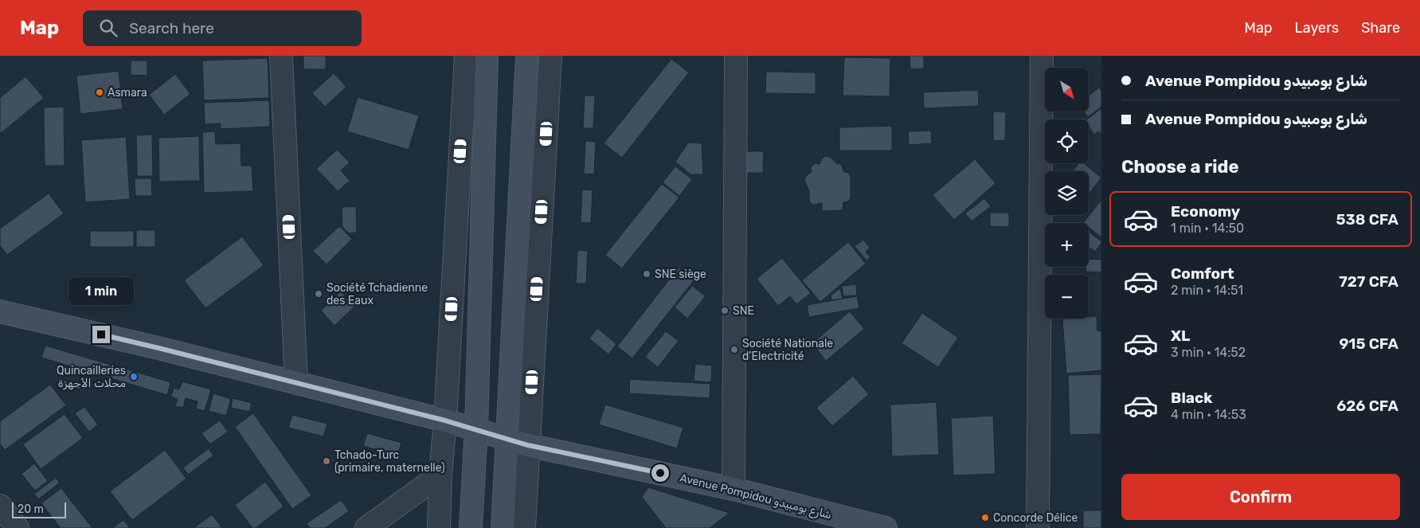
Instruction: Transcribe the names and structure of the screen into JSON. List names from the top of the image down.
{
  "streets": {
    "main road": ["Avenue Pompidou شارع بومبيدو"]
  },
  "places": [
    "Asmara",
    "SNE siège",
    "Société Tchadienne des Eaux",
    "SNE",
    "Société Nationale d’Electricité",
    "Quincailleries محلات الأجهزة",
    "Tchado-Turc (primaire, maternelle)",
    "Concorde Délice"
  ],
  "scale_bar": "20 m",
  "north": "bottom right",
  "page": {
    "header": "Map",
    "search": "Search here",
    "nav": ["Map", "Layers", "Share"],
    "banner": ["Avenue Pompidou شارع بومبيدو", "Avenue Pompidou شارع بومبيدو"],
    "map_buttons": ["+", "−"],
    "heading": "Choose a ride",
    "list": [
      {
        "name": "Economy",
        "note": "1 min · 14:50",
        "value": "538 CFA"
      },
      {
        "name": "Comfort",
        "note": "2 min · 14:51",
        "value": "727 CFA"
      },
      {
        "name": "XL",
        "note": "3 min · 14:52",
        "value": "915 CFA"
      },
      {
        "name": "Black",
        "note": "4 min · 14:53",
        "value": "626 CFA"
      }
    ],
    "bubble": "1 min",
    "buttons": "Confirm",
    "scale": "20 m"
  }
}
